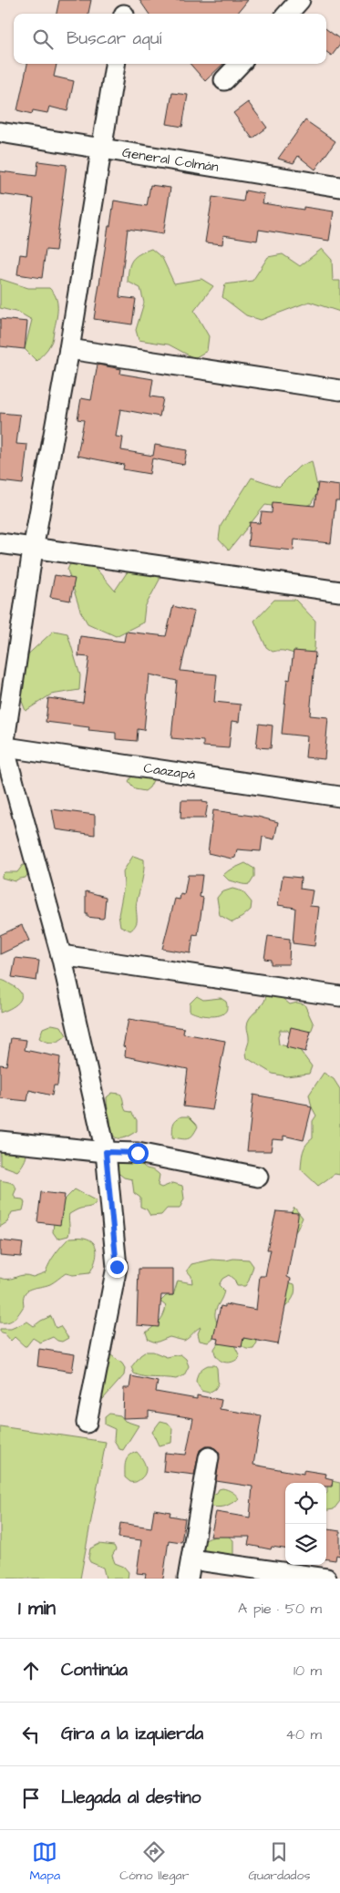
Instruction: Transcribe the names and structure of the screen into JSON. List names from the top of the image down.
{
  "streets": {
    "street": ["General Colmán", "Caazapá"]
  },
  "page": {
    "search": "Buscar aquí",
    "heading": ["1 min", "A pie · 50 m"],
    "list": [
      ["Continúa", "10 m"],
      ["Gira a la izquierda", "40 m"],
      "Llegada al destino"
    ],
    "nav": ["Mapa", "Cómo llegar", "Guardados"]
  }
}
